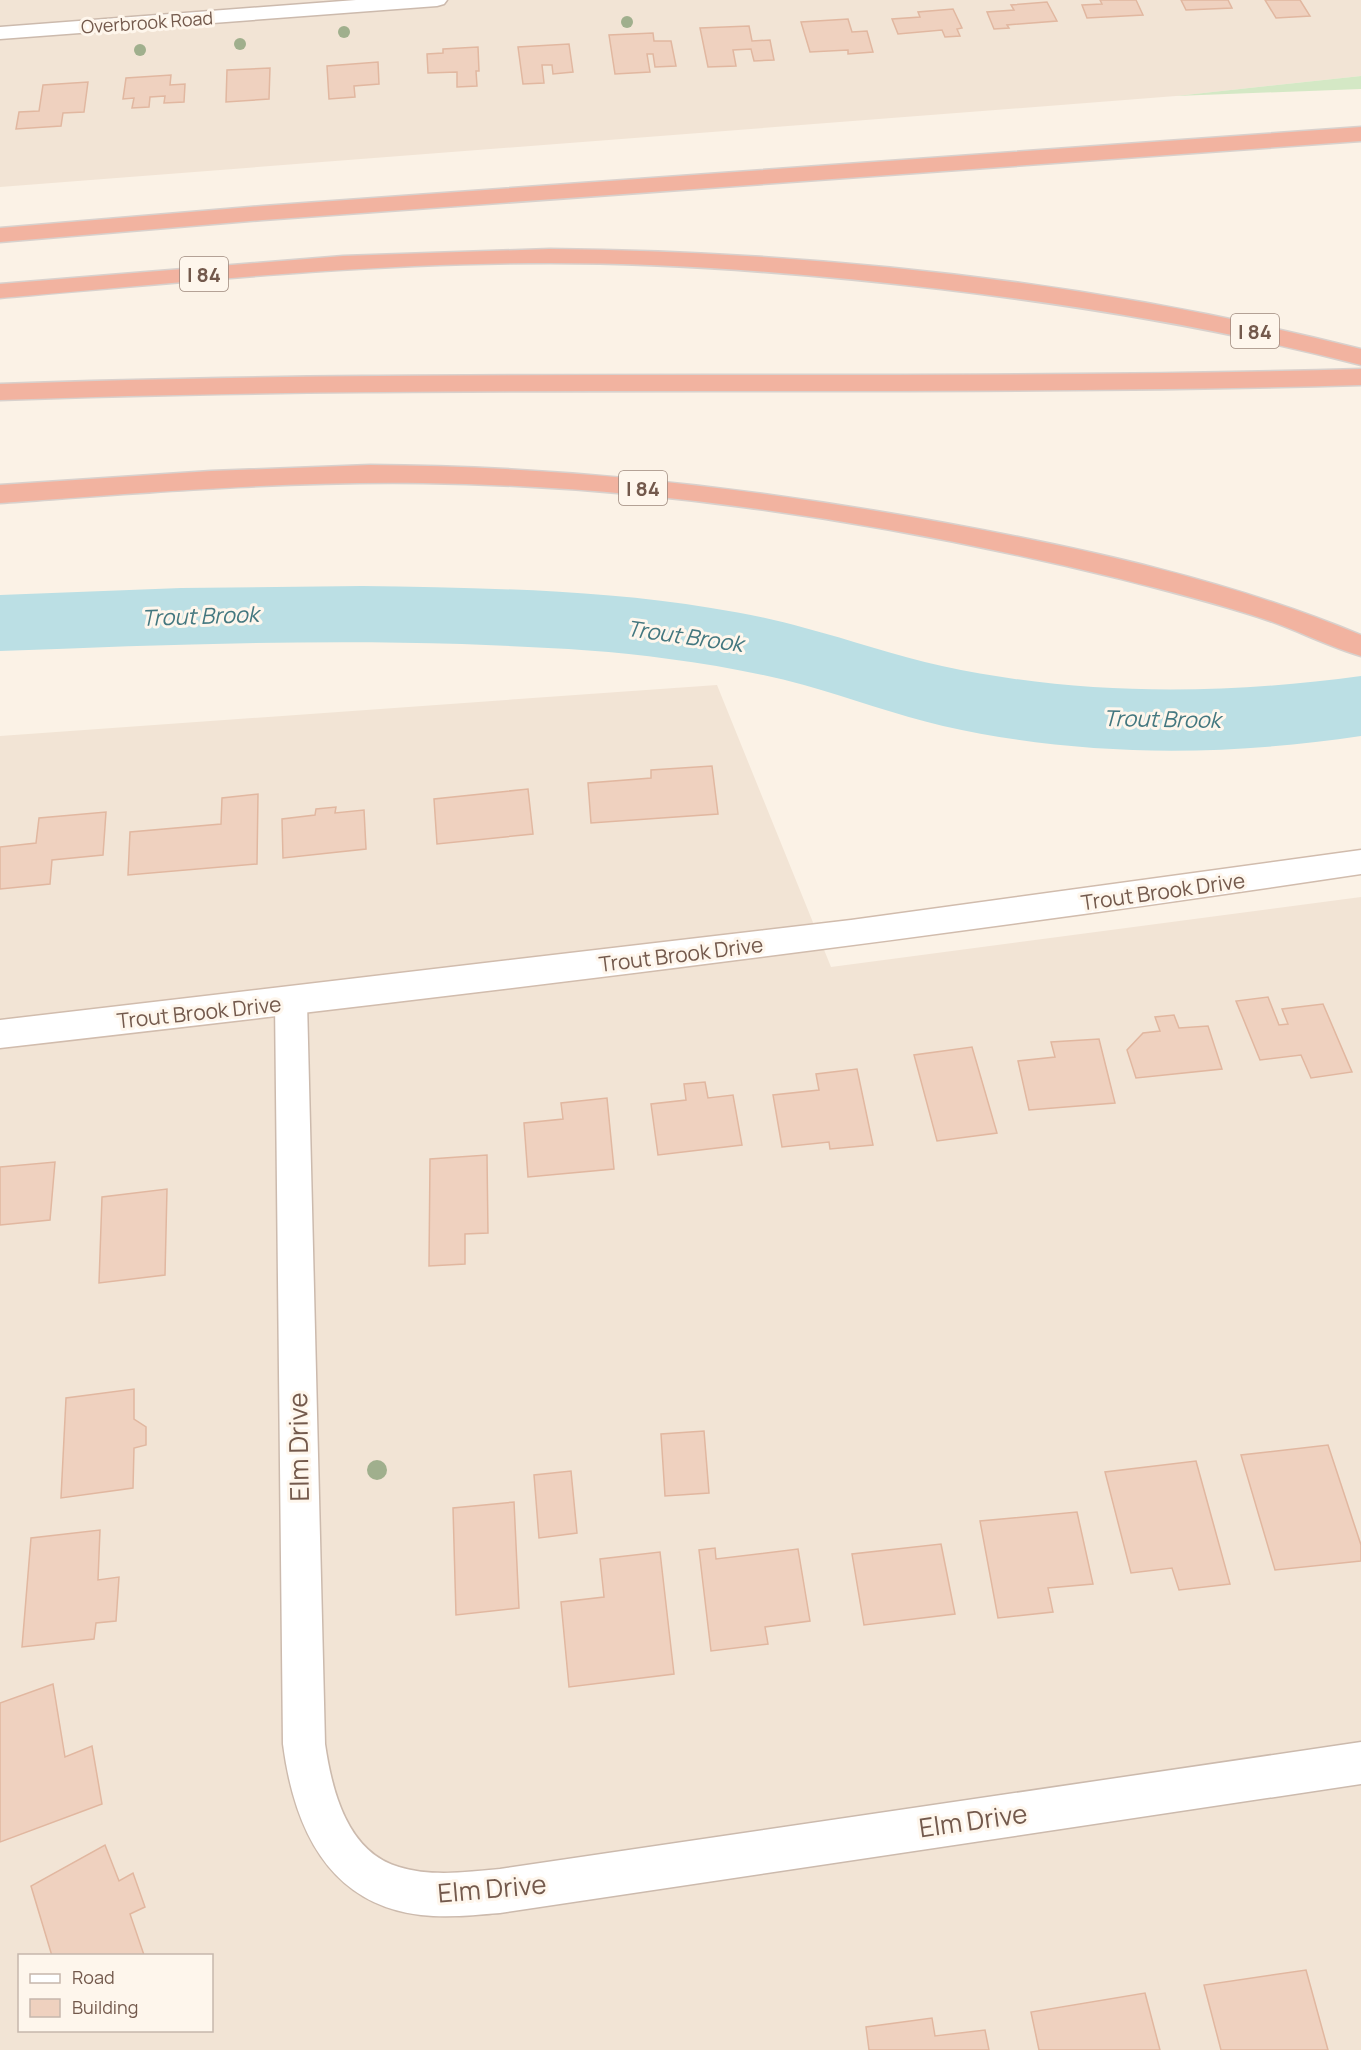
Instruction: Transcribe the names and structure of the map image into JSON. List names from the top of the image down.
{
  "streets": {
    "highway": ["I 84"],
    "street": ["Overbrook Road", "Trout Brook Drive", "Elm Drive"]
  },
  "crossings": [
    ["Trout Brook Drive", "Elm Drive"]
  ],
  "water": ["Trout Brook"],
  "legend": ["Road", "Building"]
}
